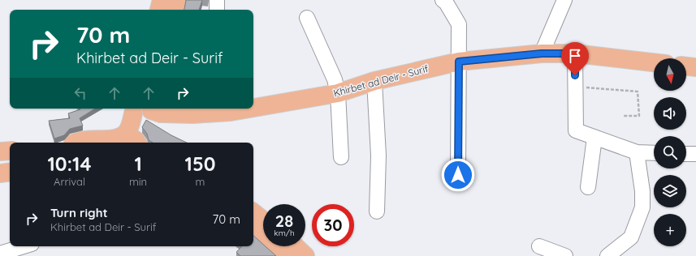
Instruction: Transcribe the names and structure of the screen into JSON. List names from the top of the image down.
{
  "streets": {
    "main road": ["Khirbet ad Deir - Surif"]
  },
  "north": "bottom",
  "page": {
    "turn": ["70 m", "Khirbet ad Deir - Surif"],
    "map_buttons": "+",
    "eta": [
      "10:14",
      "Arrival",
      "1",
      "min",
      "150",
      "m"
    ],
    "list": [
      {
        "name": "Turn right",
        "note": "Khirbet ad Deir - Surif",
        "value": "70 m"
      }
    ],
    "speed": "28 km/h",
    "limit": "30"
  }
}
